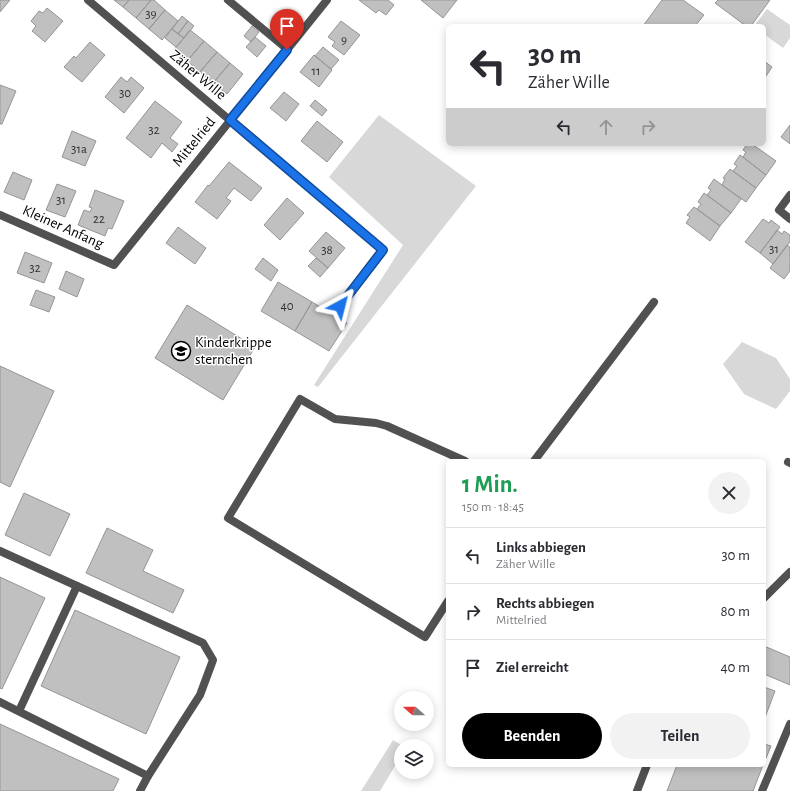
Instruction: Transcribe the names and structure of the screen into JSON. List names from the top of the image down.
{
  "streets": {
    "street": ["Zäher Wille", "Mittelried", "Kleiner Anfang"]
  },
  "crossings": [
    ["Zäher Wille", "Mittelried"],
    ["Mittelried", "Kleiner Anfang"]
  ],
  "places": {
    "school or university": ["Kinderkrippe sternchen"]
  },
  "house_numbers": [
    "39",
    "9",
    "11",
    "30",
    "32",
    "31a",
    "31",
    "22",
    "31",
    "38",
    "32",
    "40"
  ],
  "north": "left",
  "page": {
    "turn": ["30 m", "Zäher Wille"],
    "heading": ["1 Min.", "150 m · 18:45"],
    "list": [
      {
        "name": "Links abbiegen",
        "note": "Zäher Wille",
        "value": "30 m"
      },
      {
        "name": "Rechts abbiegen",
        "note": "Mittelried",
        "value": "80 m"
      },
      {
        "name": "Ziel erreicht",
        "value": "40 m"
      }
    ],
    "buttons": ["Beenden", "Teilen"]
  }
}
